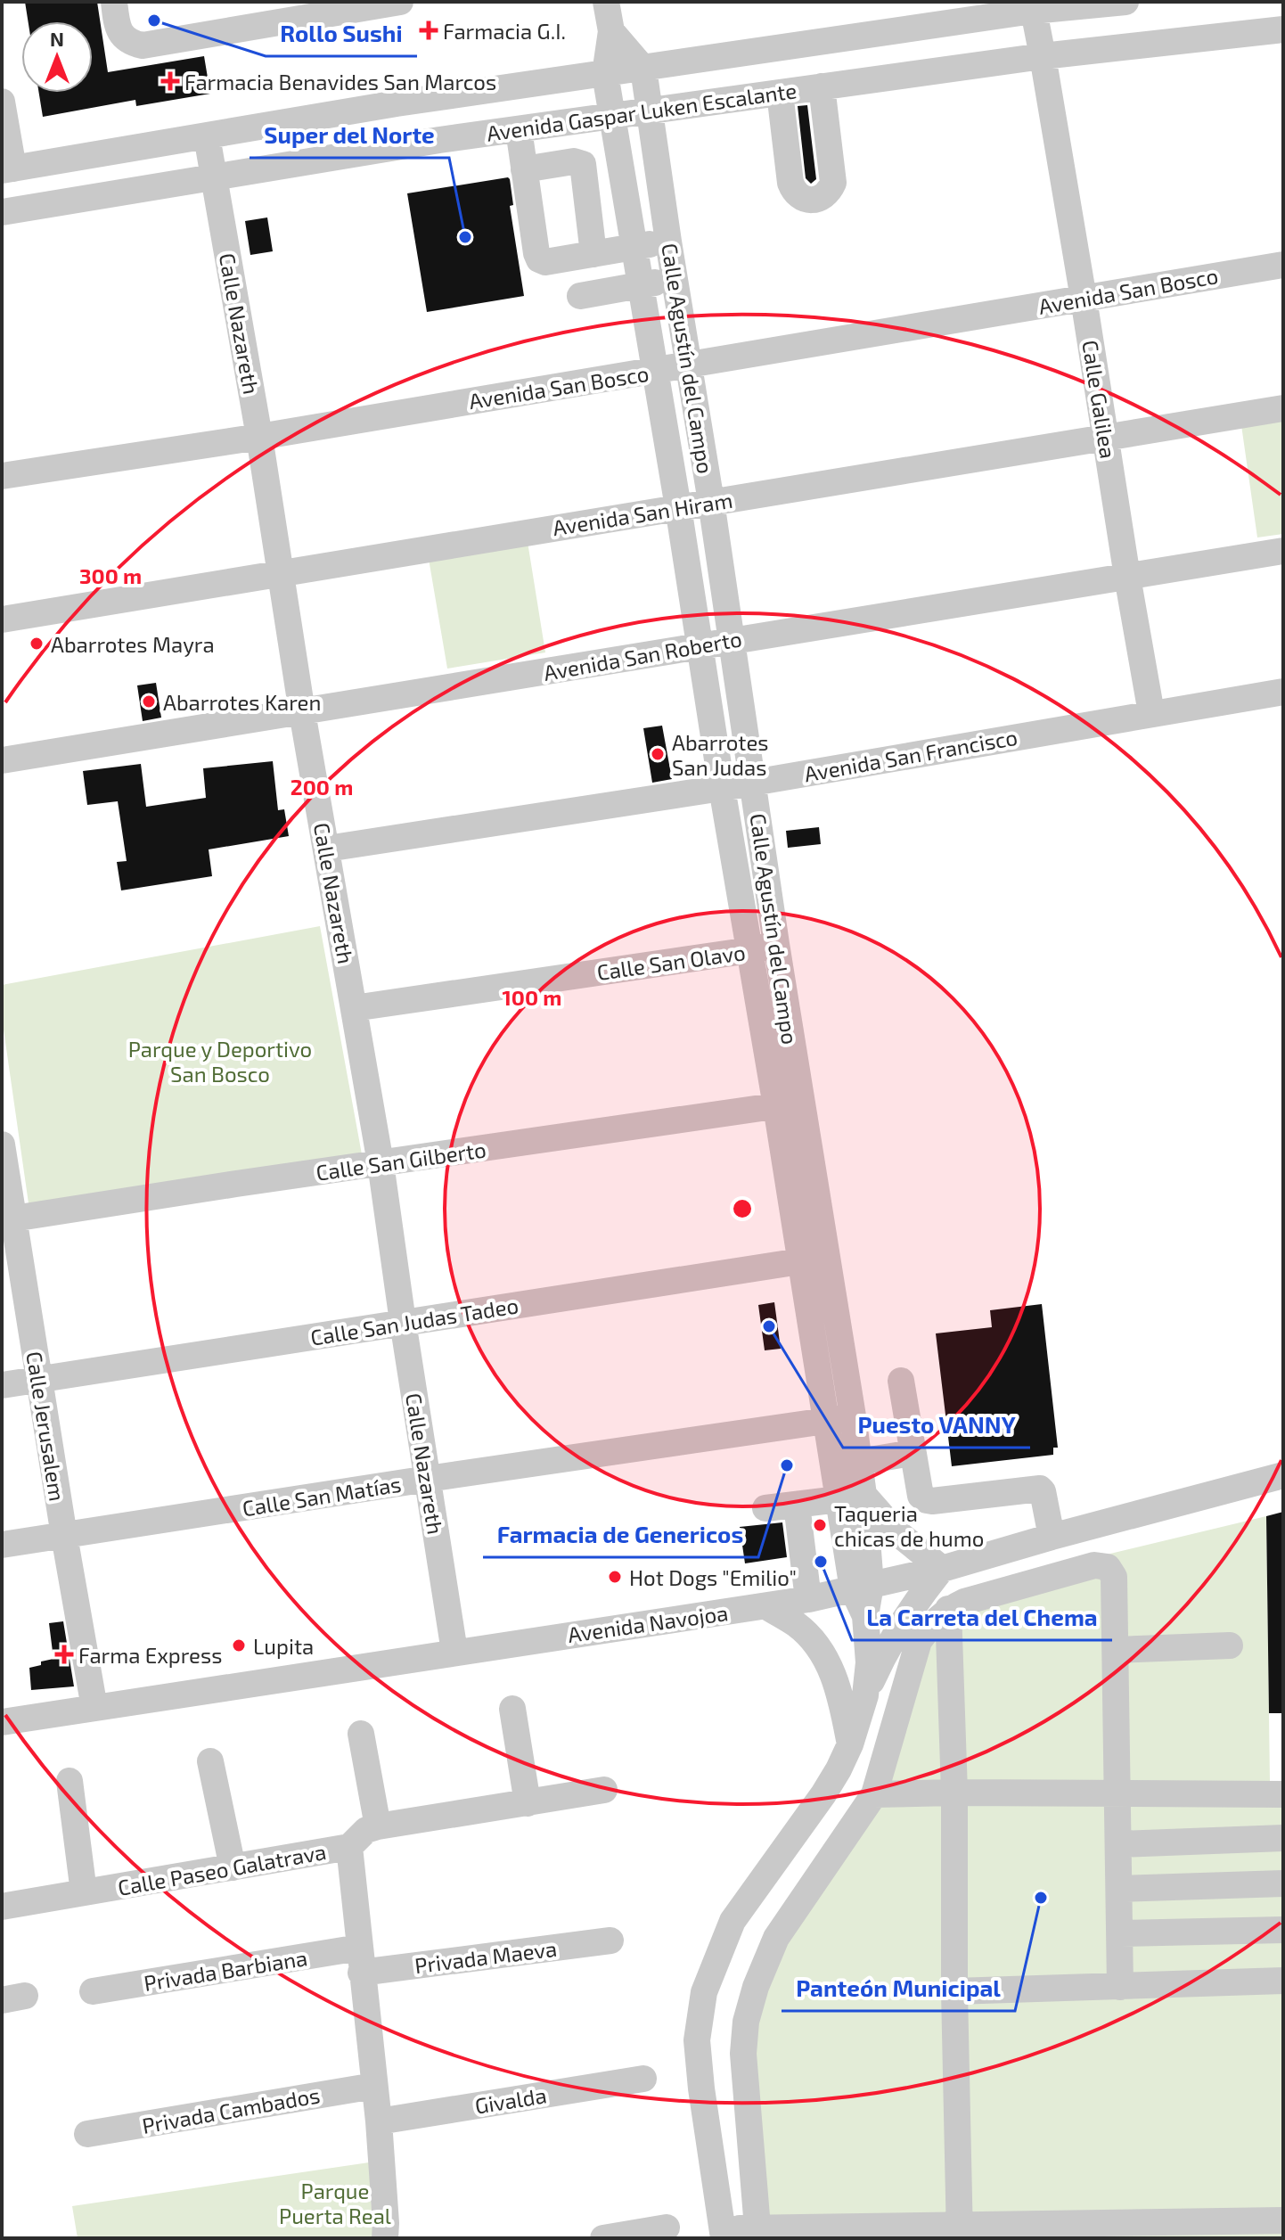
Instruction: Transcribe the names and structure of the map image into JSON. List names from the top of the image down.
{
  "streets": {
    "street": [
      "Avenida Gaspar Luken Escalante",
      "Avenida San Bosco",
      "Calle Nazareth",
      "Calle Agustín del Campo",
      "Calle Galilea",
      "Avenida San Hiram",
      "Avenida San Roberto",
      "Avenida San Francisco",
      "Calle San Olavo",
      "Calle San Gilberto",
      "Calle San Judas Tadeo",
      "Calle Jerusalem",
      "Calle San Matías",
      "Avenida Navojoa",
      "Calle Paseo Galatrava",
      "Privada Maeva",
      "Privada Barbiana",
      "Givalda",
      "Privada Cambados"
    ]
  },
  "crossings": [
    ["Avenida Gaspar Luken Escalante", "Calle Nazareth"],
    ["Avenida Gaspar Luken Escalante", "Calle Agustín del Campo"],
    ["Avenida Gaspar Luken Escalante", "Calle Galilea"],
    ["Avenida San Bosco", "Calle Nazareth"],
    ["Avenida San Bosco", "Calle Agustín del Campo"],
    ["Avenida San Bosco", "Calle Galilea"],
    ["Calle Nazareth", "Avenida San Hiram"],
    ["Calle Nazareth", "Avenida San Roberto"],
    ["Calle Nazareth", "Avenida San Francisco"],
    ["Calle Nazareth", "Calle San Olavo"],
    ["Calle Nazareth", "Calle San Gilberto"],
    ["Calle Nazareth", "Calle San Judas Tadeo"],
    ["Calle Nazareth", "Calle San Matías"],
    ["Calle Nazareth", "Avenida Navojoa"],
    ["Calle Agustín del Campo", "Avenida San Hiram"],
    ["Calle Agustín del Campo", "Avenida San Roberto"],
    ["Calle Agustín del Campo", "Avenida San Francisco"],
    ["Calle Agustín del Campo", "Calle San Olavo"],
    ["Calle Agustín del Campo", "Calle San Gilberto"],
    ["Calle Agustín del Campo", "Calle San Judas Tadeo"],
    ["Calle Agustín del Campo", "Calle San Matías"],
    ["Calle Agustín del Campo", "Avenida Navojoa"],
    ["Calle Galilea", "Avenida San Hiram"],
    ["Calle Galilea", "Avenida San Roberto"],
    ["Calle Galilea", "Avenida San Francisco"],
    ["Calle San Gilberto", "Calle Jerusalem"],
    ["Calle San Judas Tadeo", "Calle Jerusalem"],
    ["Calle Jerusalem", "Calle San Matías"],
    ["Calle Jerusalem", "Avenida Navojoa"],
    ["Privada Maeva", "Privada Barbiana"]
  ],
  "parks": ["Parque y Deportivo San Bosco", "Parque Puerta Real"],
  "places": {
    "other": [
      "Rollo Sushi",
      "Super del Norte",
      "Abarrotes Mayra",
      "Abarrotes Karen",
      "Abarrotes San Judas",
      "Puesto VANNY",
      "Farmacia de Genericos",
      "Taqueria chicas de humo",
      "La Carreta del Chema",
      "Hot Dogs \"Emilio\"",
      "Lupita",
      "Panteón Municipal"
    ],
    "health": ["Farmacia G.I.", "Farmacia Benavides San Marcos", "Farma Express"]
  },
  "north": "top",
  "rings": ["300 m", "200 m", "100 m"]
}
